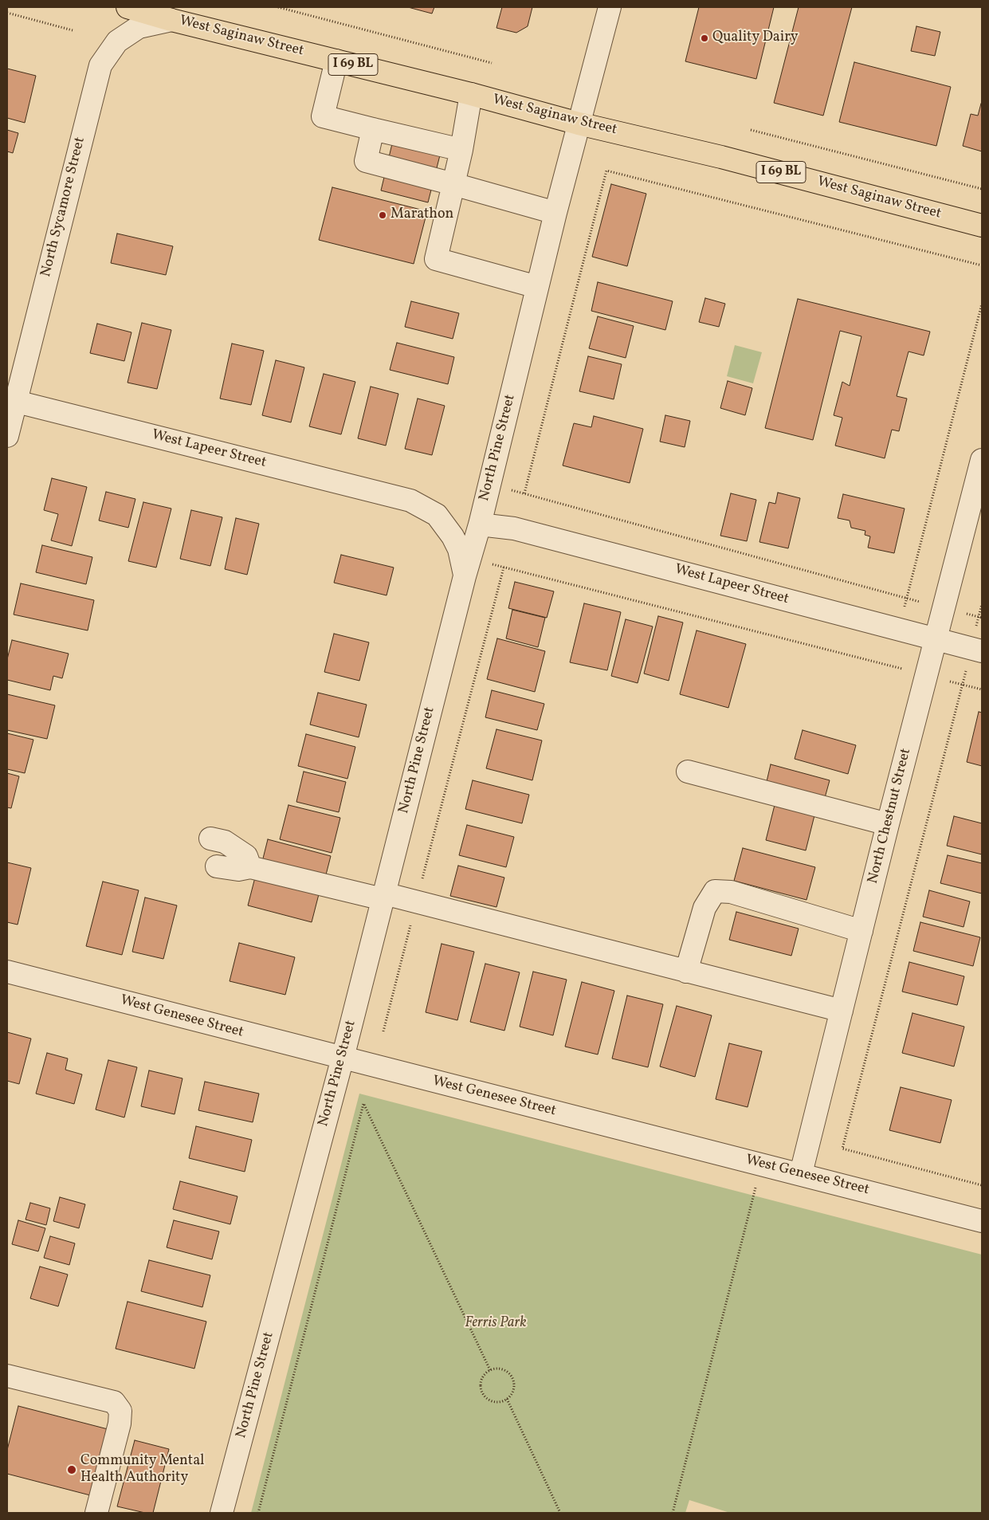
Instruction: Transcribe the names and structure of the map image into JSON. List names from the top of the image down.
{
  "streets": {
    "main road": ["West Saginaw Street", "I 69 BL"],
    "street": [
      "North Sycamore Street",
      "North Pine Street",
      "West Lapeer Street",
      "North Chestnut Street",
      "West Genesee Street"
    ]
  },
  "crossings": [
    ["West Saginaw Street", "North Sycamore Street"],
    ["West Saginaw Street", "North Pine Street"],
    ["North Sycamore Street", "West Lapeer Street"],
    ["North Pine Street", "West Lapeer Street"],
    ["North Pine Street", "West Genesee Street"],
    ["West Lapeer Street", "North Chestnut Street"],
    ["North Chestnut Street", "West Genesee Street"]
  ],
  "parks": ["Ferris Park"],
  "places": ["Quality Dairy", "Marathon", "Community Mental Health Authority"]
}
